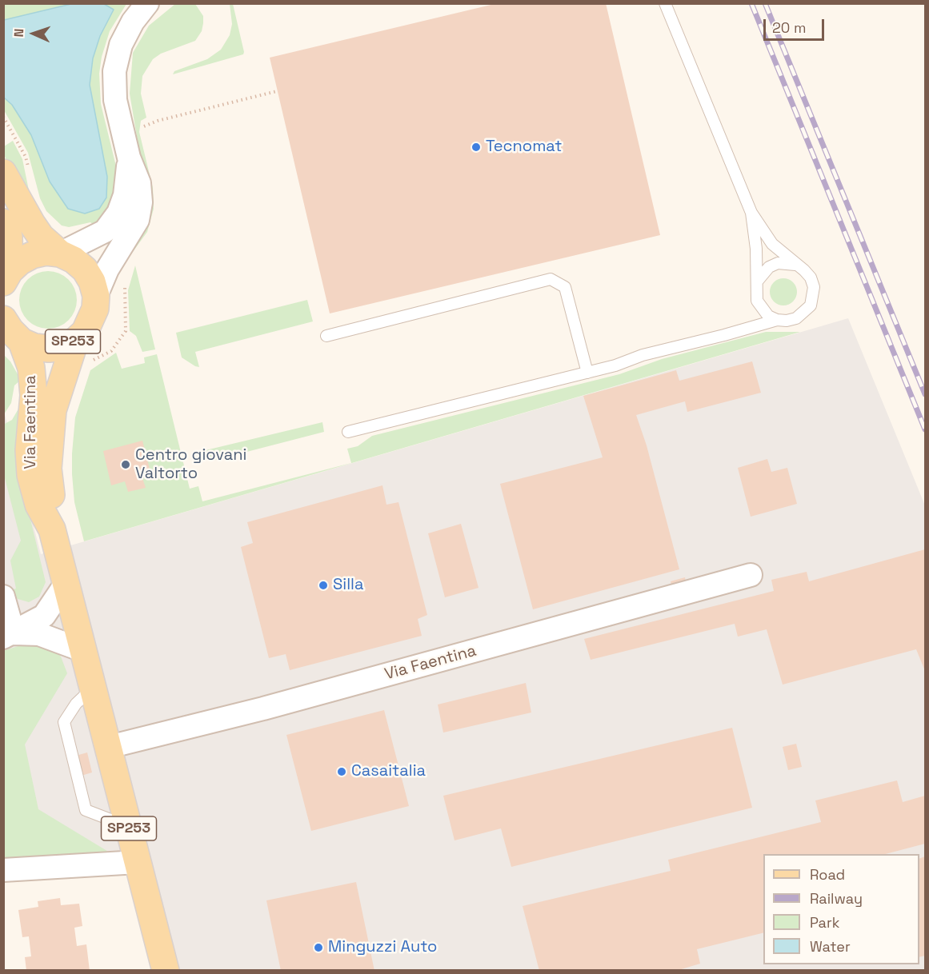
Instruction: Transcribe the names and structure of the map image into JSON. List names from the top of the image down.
{
  "streets": {
    "main road": ["SP253", "Via Faentina"]
  },
  "crossings": [
    ["SP253", "Via Faentina"]
  ],
  "places": [
    "Tecnomat",
    "Centro giovani Valtorto",
    "Silla",
    "Casaitalia",
    "Minguzzi Auto"
  ],
  "legend": [
    "Road",
    "Railway",
    "Park",
    "Water"
  ],
  "scale_bar": "20 m",
  "north": "left"
}
